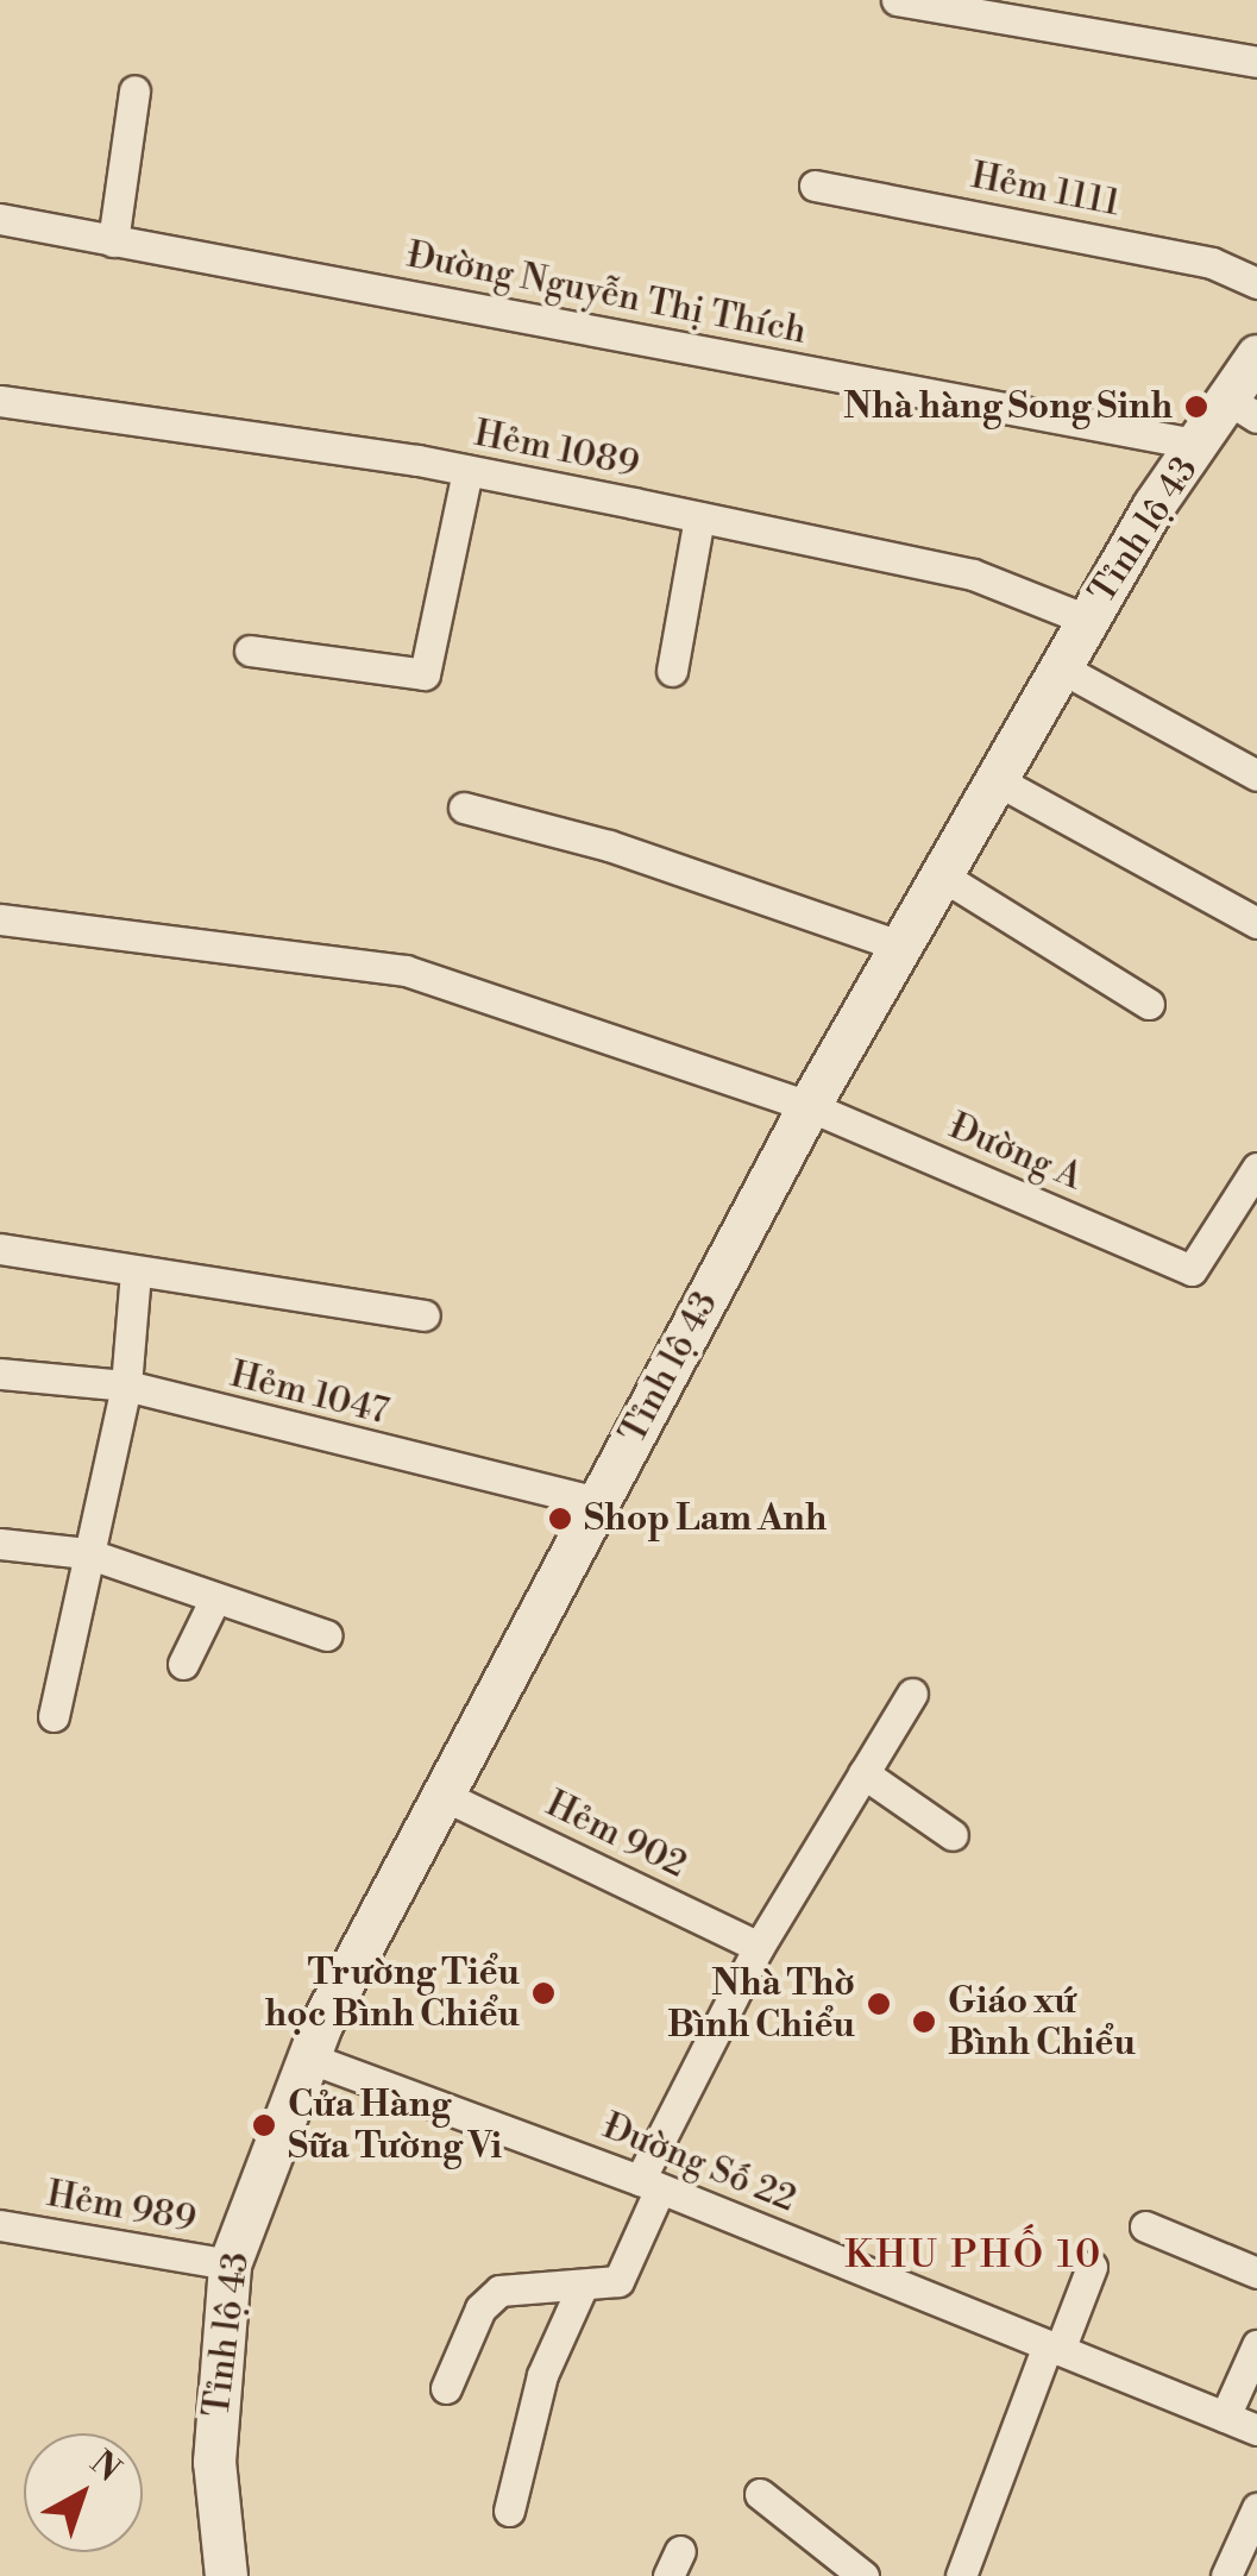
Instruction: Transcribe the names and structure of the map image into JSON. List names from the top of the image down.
{
  "streets": {
    "main road": ["Tỉnh lộ 43"],
    "street": [
      "Hẻm 1111",
      "Đường Nguyễn Thị Thích",
      "Hẻm 1089",
      "Đường A",
      "Hẻm 1047",
      "Hẻm 902",
      "Đường Số 22",
      "Hẻm 989"
    ]
  },
  "crossings": [
    ["Đường Nguyễn Thị Thích", "Tỉnh lộ 43"],
    ["Hẻm 1089", "Tỉnh lộ 43"],
    ["Tỉnh lộ 43", "Đường A"],
    ["Tỉnh lộ 43", "Hẻm 1047"],
    ["Tỉnh lộ 43", "Hẻm 902"],
    ["Tỉnh lộ 43", "Đường Số 22"],
    ["Tỉnh lộ 43", "Hẻm 989"]
  ],
  "districts": ["KHU PHỐ 10"],
  "places": [
    "Nhà hàng Song Sinh",
    "Shop Lam Anh",
    "Trường Tiểu học Bình Chiểu",
    "Nhà Thờ Bình Chiểu",
    "Giáo xứ Bình Chiểu",
    "Cửa Hàng Sữa Tường Vi"
  ],
  "north": "top right"
}
